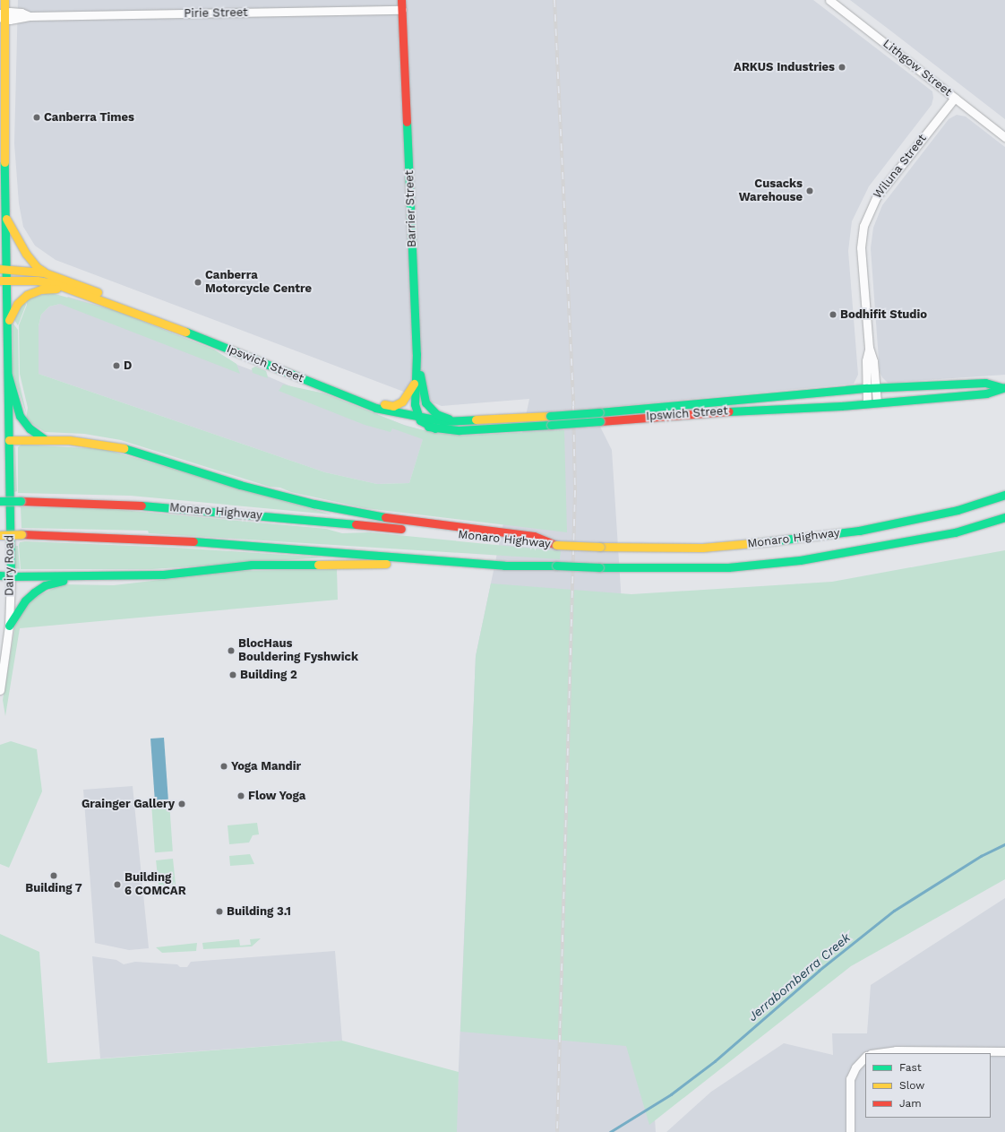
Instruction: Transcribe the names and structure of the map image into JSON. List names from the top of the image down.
{
  "streets": {
    "main road": [
      "Barrier Street",
      "Ipswich Street",
      "Monaro Highway",
      "Dairy Road"
    ],
    "street": ["Pirie Street", "Lithgow Street", "Wiluna Street"]
  },
  "crossings": [
    ["Pirie Street", "Barrier Street"],
    ["Lithgow Street", "Wiluna Street"],
    ["Wiluna Street", "Ipswich Street"],
    ["Barrier Street", "Ipswich Street"]
  ],
  "water": ["Jerrabomberra Creek"],
  "places": [
    "ARKUS Industries",
    "Canberra Times",
    "Cusacks Warehouse",
    "Canberra Motorcycle Centre",
    "Bodhifit Studio",
    "D",
    "BlocHaus Bouldering Fyshwick",
    "Building 2",
    "Yoga Mandir",
    "Flow Yoga",
    "Grainger Gallery",
    "Building 7",
    "Building 6 COMCAR",
    "Building 3.1"
  ],
  "legend": ["Fast", "Slow", "Jam"]
}
